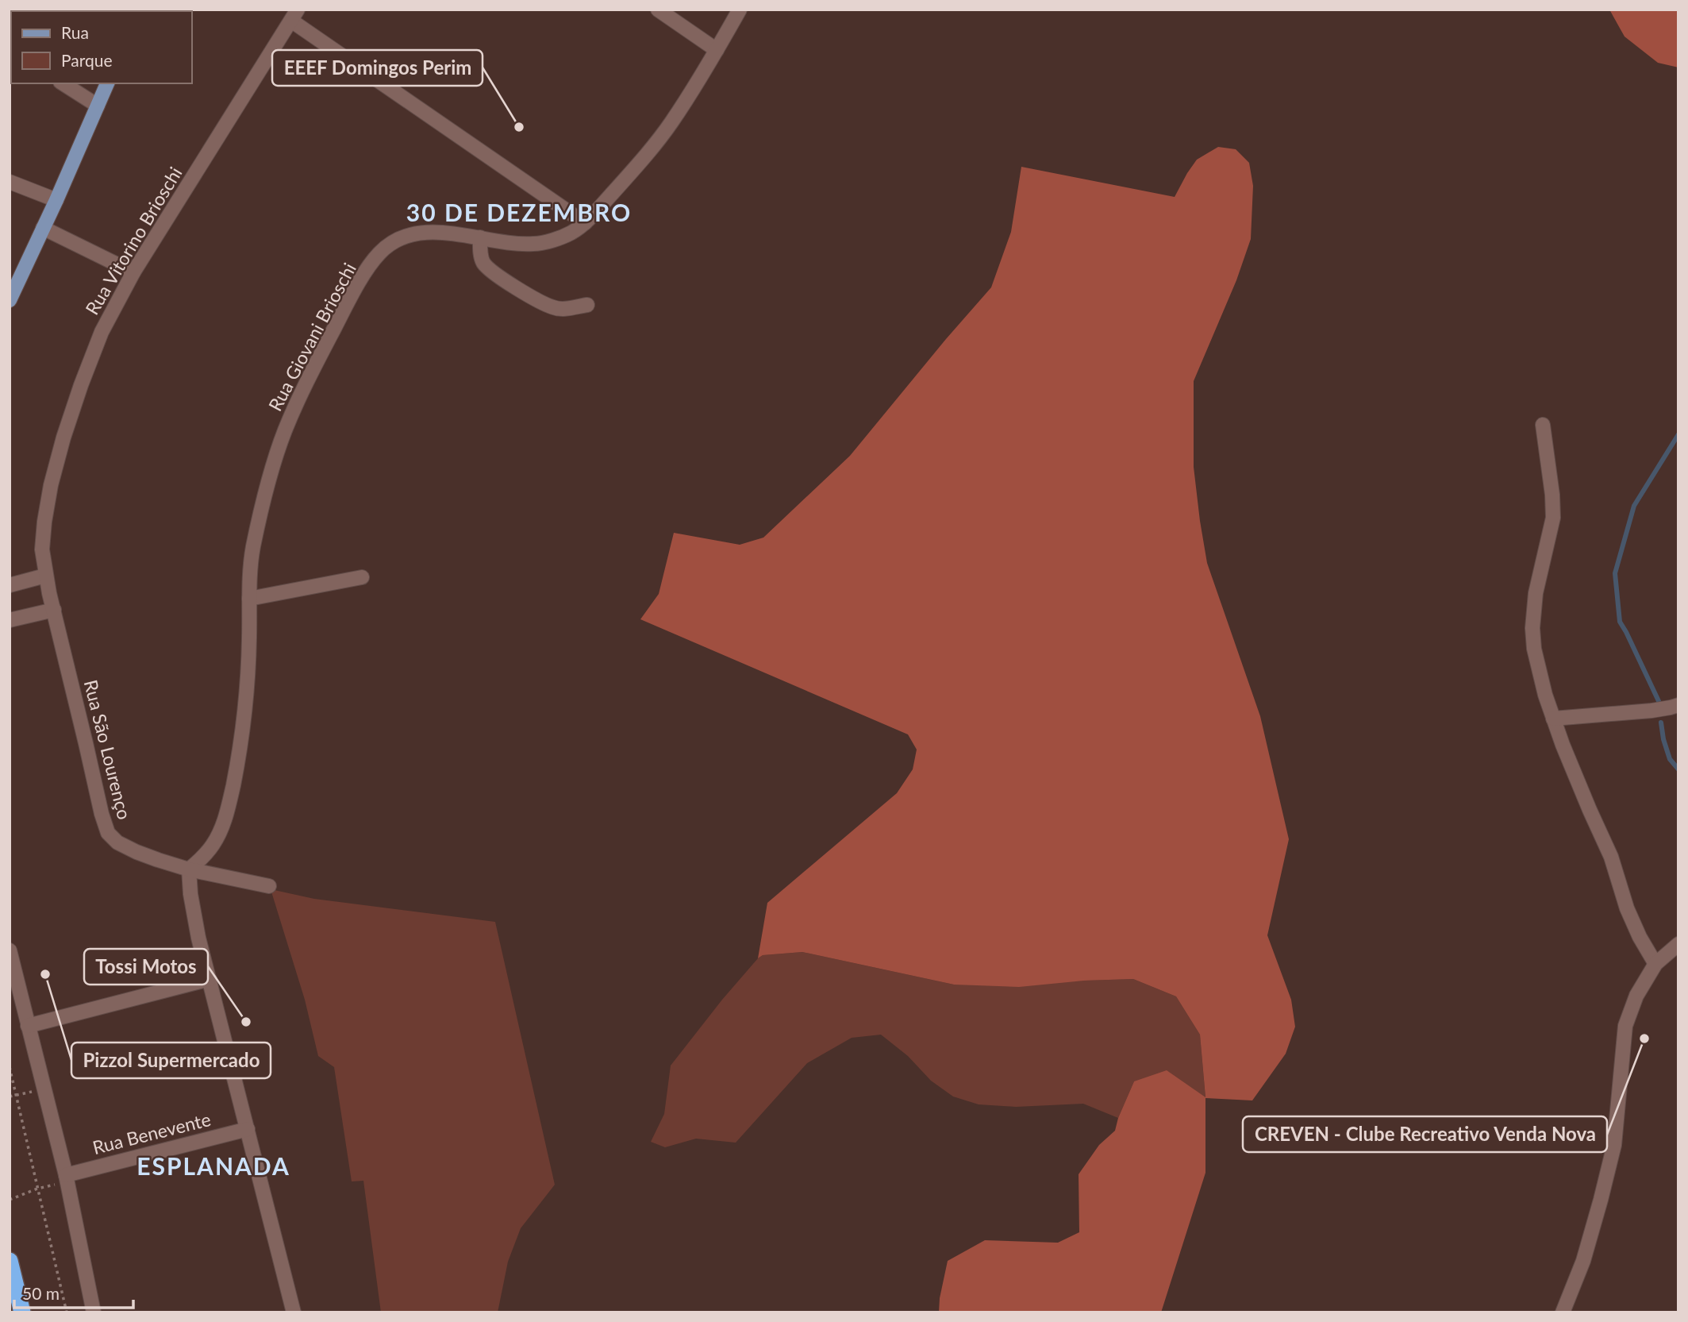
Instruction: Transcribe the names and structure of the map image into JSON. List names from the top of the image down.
{
  "streets": {
    "street": [
      "Rua Vitorino Brioschi",
      "Rua Giovani Brioschi",
      "Rua São Lourenço",
      "Rua Benevente"
    ]
  },
  "crossings": [
    ["Rua Vitorino Brioschi", "Rua São Lourenço"],
    ["Rua Giovani Brioschi", "Rua São Lourenço"]
  ],
  "districts": ["30 DE DEZEMBRO", "ESPLANADA"],
  "places": [
    "EEEF Domingos Perim",
    "Pizzol Supermercado",
    "Tossi Motos",
    "CREVEN - Clube Recreativo Venda Nova"
  ],
  "legend": ["Rua", "Parque"],
  "scale_bar": "50 m"
}
